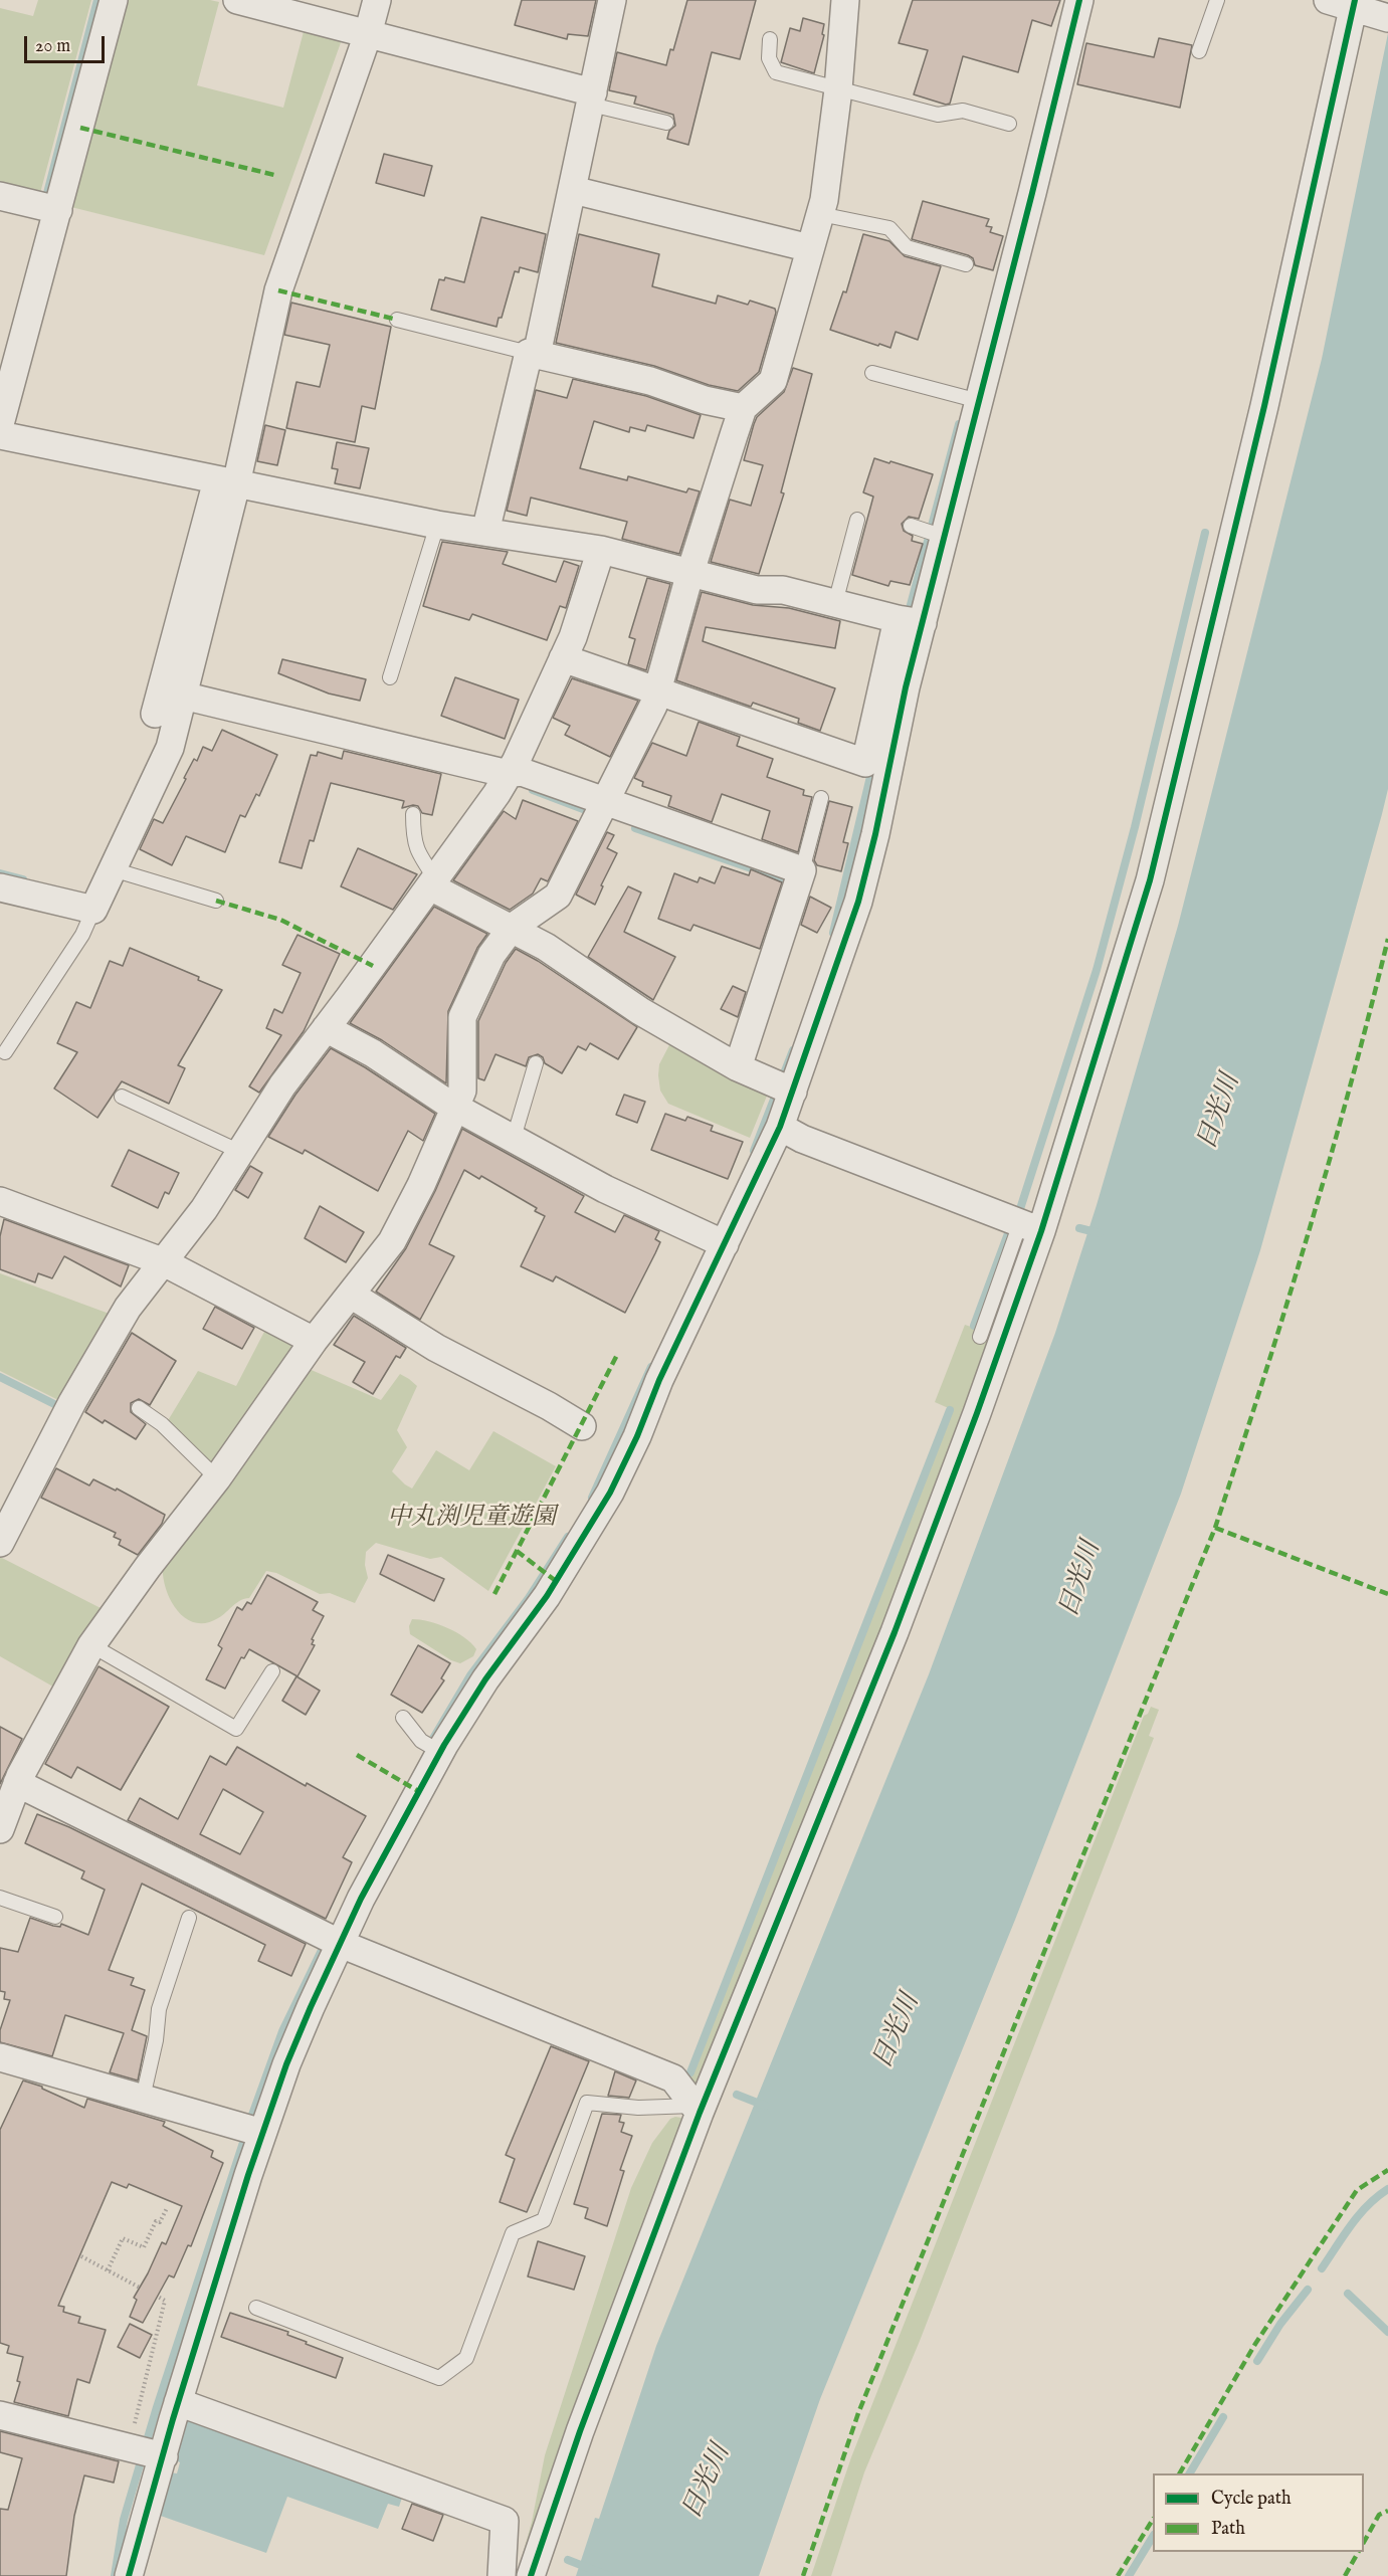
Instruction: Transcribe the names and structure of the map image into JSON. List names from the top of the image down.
{
  "water": ["日光川"],
  "parks": ["中丸渕児童遊園"],
  "legend": ["Cycle path", "Path"],
  "scale_bar": "20 m"
}
